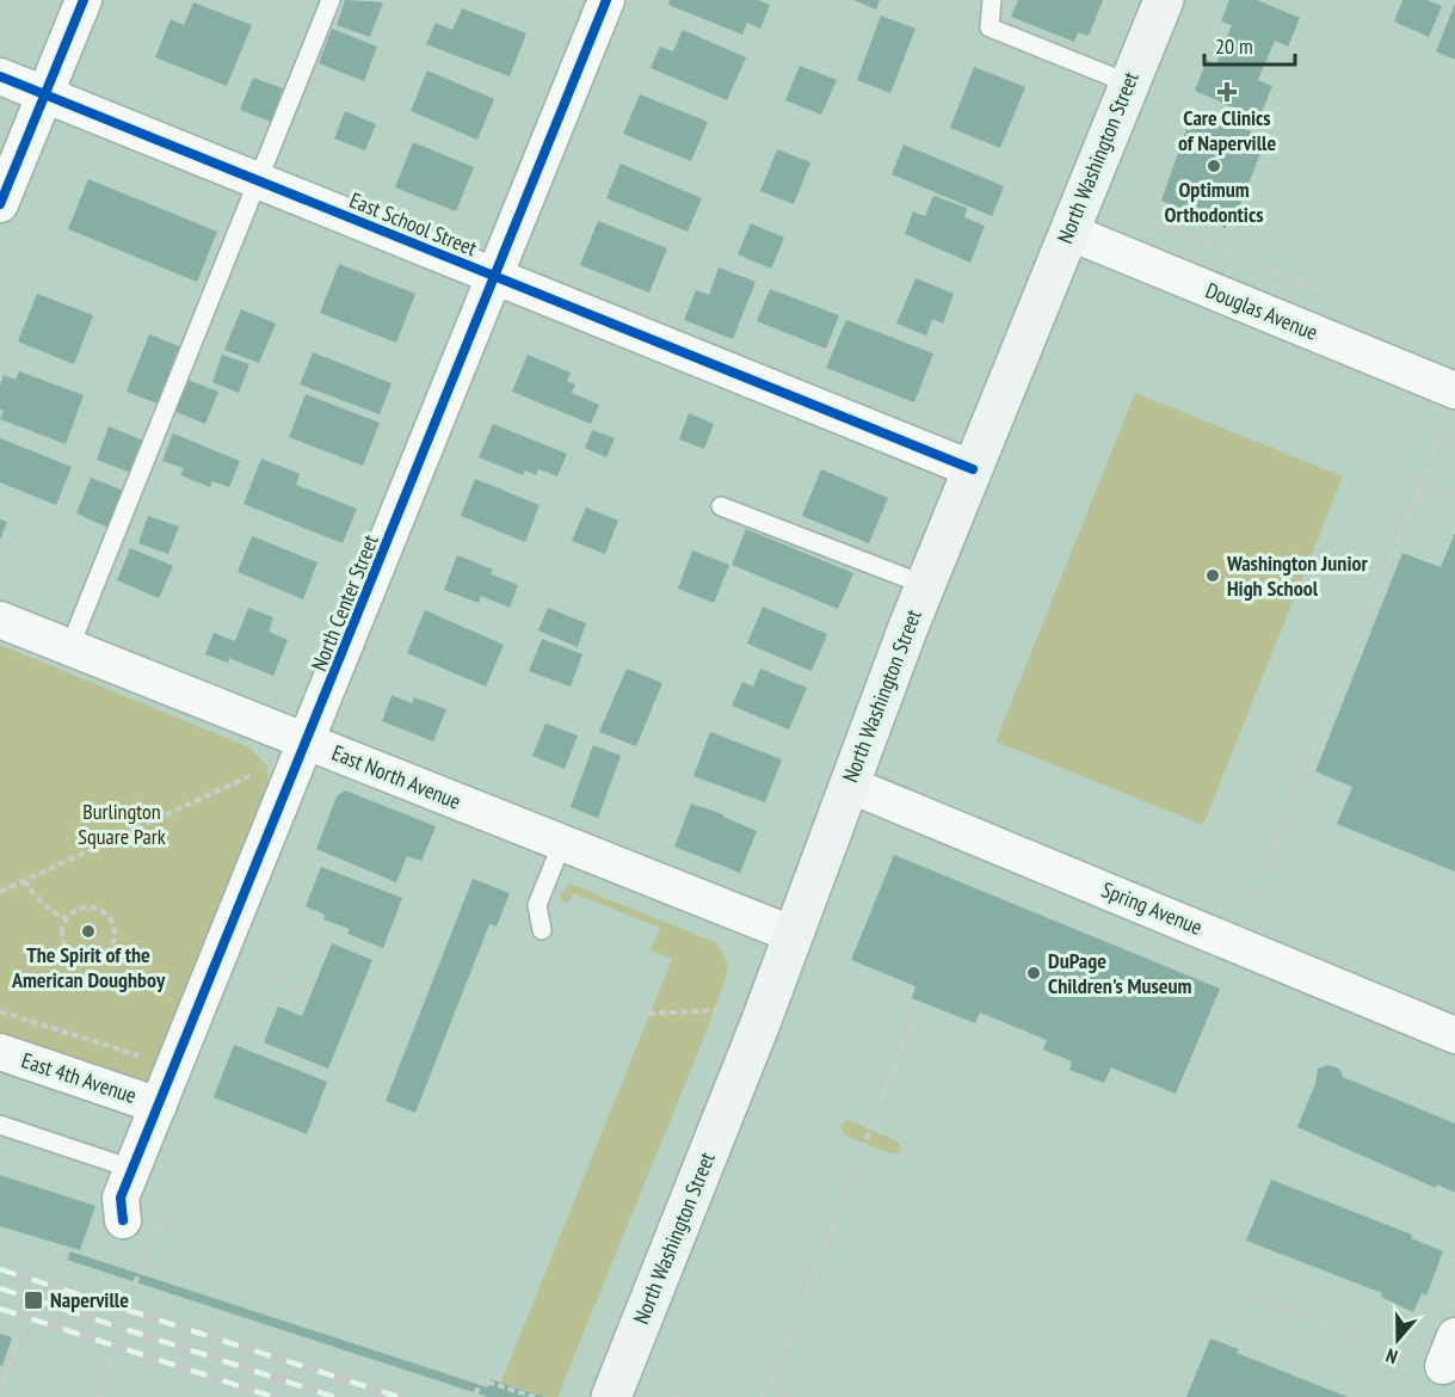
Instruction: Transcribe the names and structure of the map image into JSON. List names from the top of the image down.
{
  "streets": {
    "main road": ["North Washington Street"],
    "street": [
      "East School Street",
      "Douglas Avenue",
      "North Center Street",
      "East North Avenue",
      "Spring Avenue",
      "East 4th Avenue"
    ]
  },
  "crossings": [
    ["North Washington Street", "East School Street"],
    ["North Washington Street", "Douglas Avenue"],
    ["North Washington Street", "East North Avenue"],
    ["North Washington Street", "Spring Avenue"],
    ["East School Street", "North Center Street"],
    ["North Center Street", "East North Avenue"],
    ["North Center Street", "East 4th Avenue"]
  ],
  "parks": ["Burlington Square Park"],
  "places": {
    "health": ["Care Clinics of Naperville"],
    "other": [
      "Optimum Orthodontics",
      "Washington Junior High School",
      "The Spirit of the American Doughboy",
      "DuPage Children's Museum"
    ],
    "transit": ["Naperville"]
  },
  "scale_bar": "20 m",
  "north": "bottom"
}
